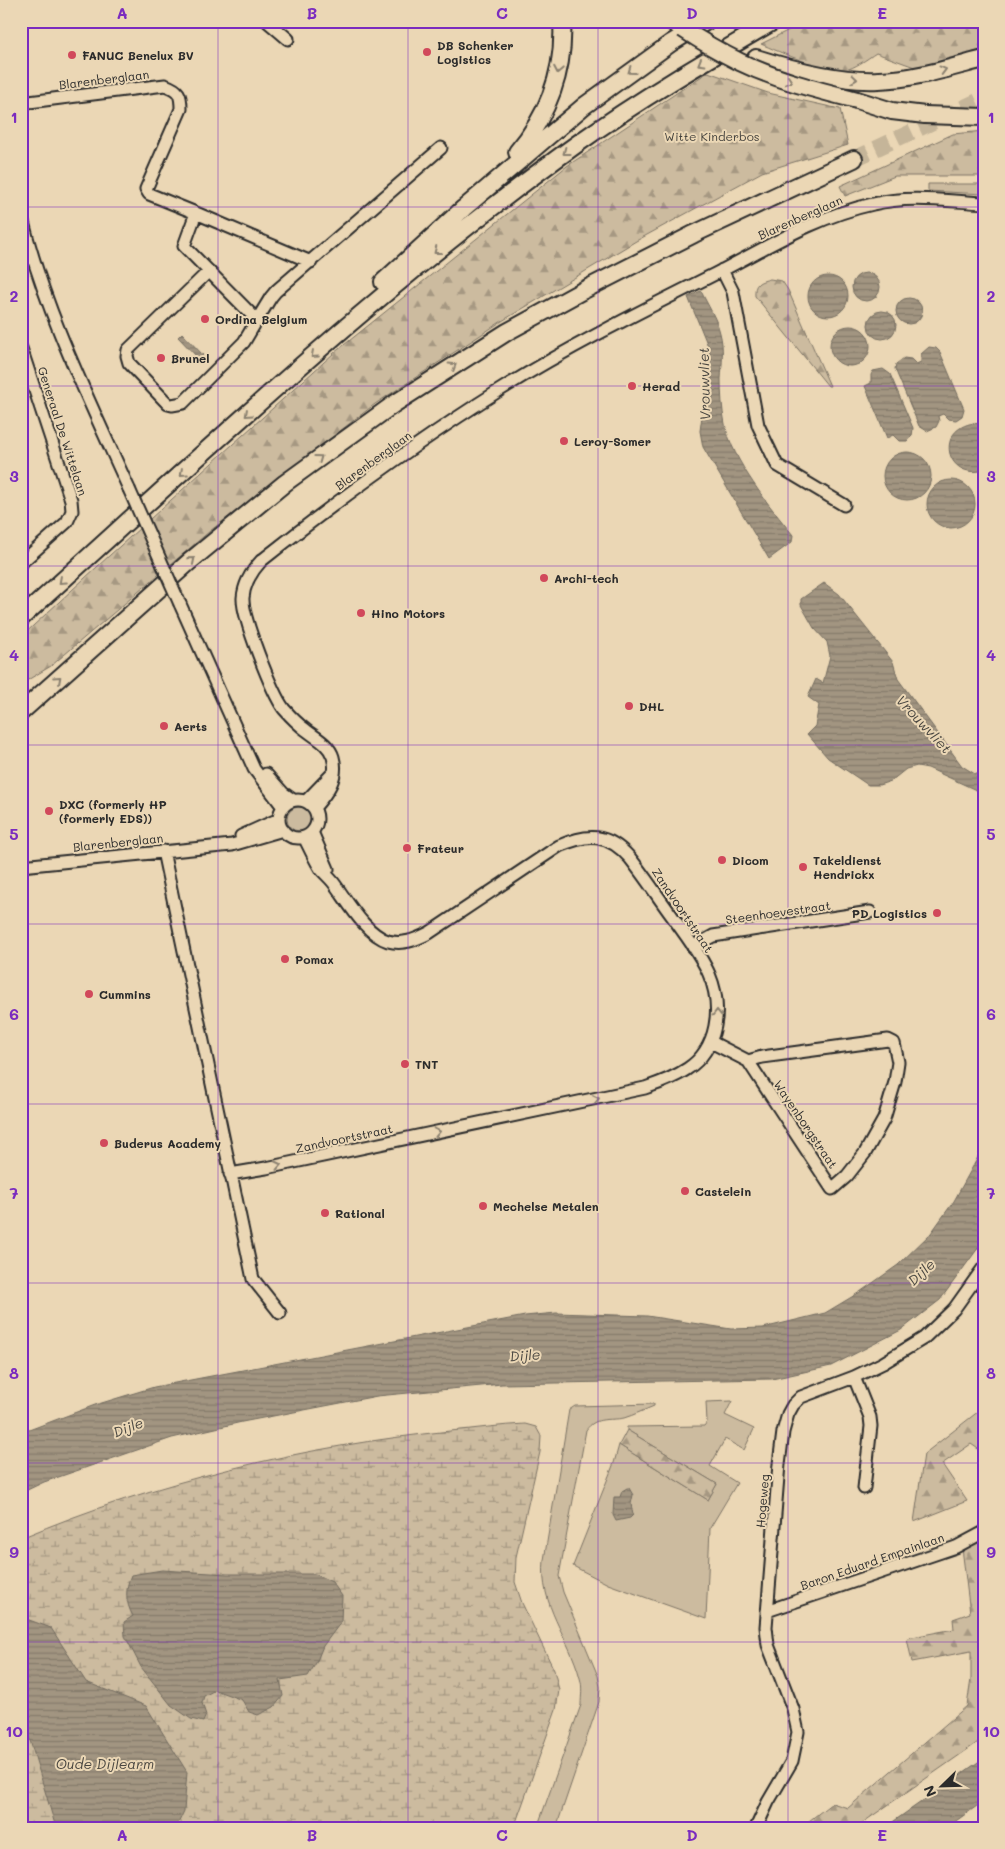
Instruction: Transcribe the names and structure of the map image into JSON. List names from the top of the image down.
{
  "streets": {
    "street": [
      "Blarenberglaan",
      "Generaal De Wittelaan",
      "Zandvoortstraat",
      "Steenhoevestraat",
      "Wayenborgstraat",
      "Hogeweg",
      "Baron Eduard Empainlaan"
    ]
  },
  "crossings": [
    ["Blarenberglaan", "Zandvoortstraat"],
    ["Zandvoortstraat", "Steenhoevestraat"],
    ["Zandvoortstraat", "Wayenborgstraat"],
    ["Hogeweg", "Baron Eduard Empainlaan"]
  ],
  "one_way": ["Zandvoortstraat"],
  "water": ["Vrouwvliet", "Dijle", "Oude Dijlearm"],
  "parks": ["Witte Kinderbos"],
  "places": [
    "DB Schenker Logistics",
    "FANUC Benelux BV",
    "Ordina Belgium",
    "Brunel",
    "Herad",
    "Leroy-Somer",
    "Archi-tech",
    "Hino Motors",
    "DHL",
    "Aerts",
    "DXC (formerly HP (formerly EDS))",
    "Frateur",
    "Dicom",
    "Takeldienst Hendrickx",
    "PD Logistics",
    "Pomax",
    "Cummins",
    "TNT",
    "Buderus Academy",
    "Castelein",
    "Mechelse Metalen",
    "Rational"
  ],
  "north": "bottom left",
  "grid": {
    "columns": [
      "A",
      "B",
      "C",
      "D",
      "E"
    ],
    "rows": [
      "1",
      "2",
      "3",
      "4",
      "5",
      "6",
      "7",
      "8",
      "9",
      "10"
    ]
  }
}
